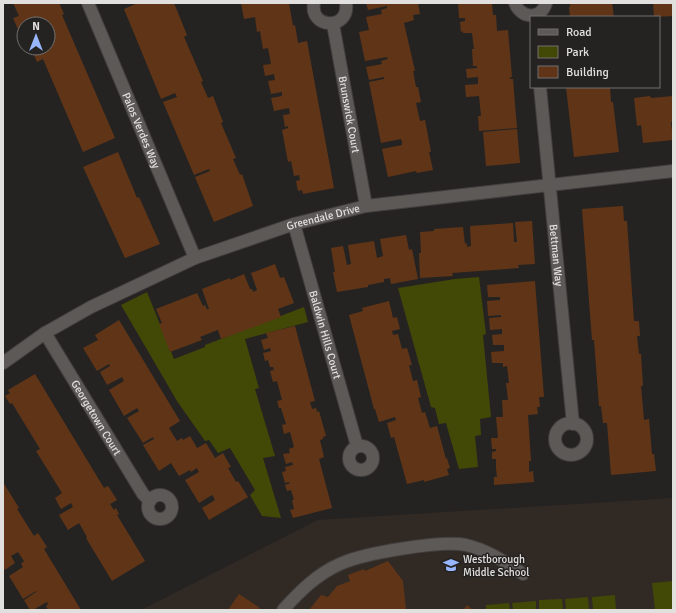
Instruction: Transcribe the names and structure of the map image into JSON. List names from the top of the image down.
{
  "streets": {
    "street": [
      "Brunswick Court",
      "Palos Verdes Way",
      "Greendale Drive",
      "Bettman Way",
      "Baldwin Hills Court",
      "Georgetown Court"
    ]
  },
  "crossings": [
    ["Brunswick Court", "Greendale Drive"],
    ["Palos Verdes Way", "Greendale Drive"],
    ["Greendale Drive", "Bettman Way"],
    ["Greendale Drive", "Baldwin Hills Court"],
    ["Greendale Drive", "Georgetown Court"]
  ],
  "places": {
    "school or university": ["Westborough Middle School"]
  },
  "legend": ["Road", "Park", "Building"],
  "north": "top"
}
